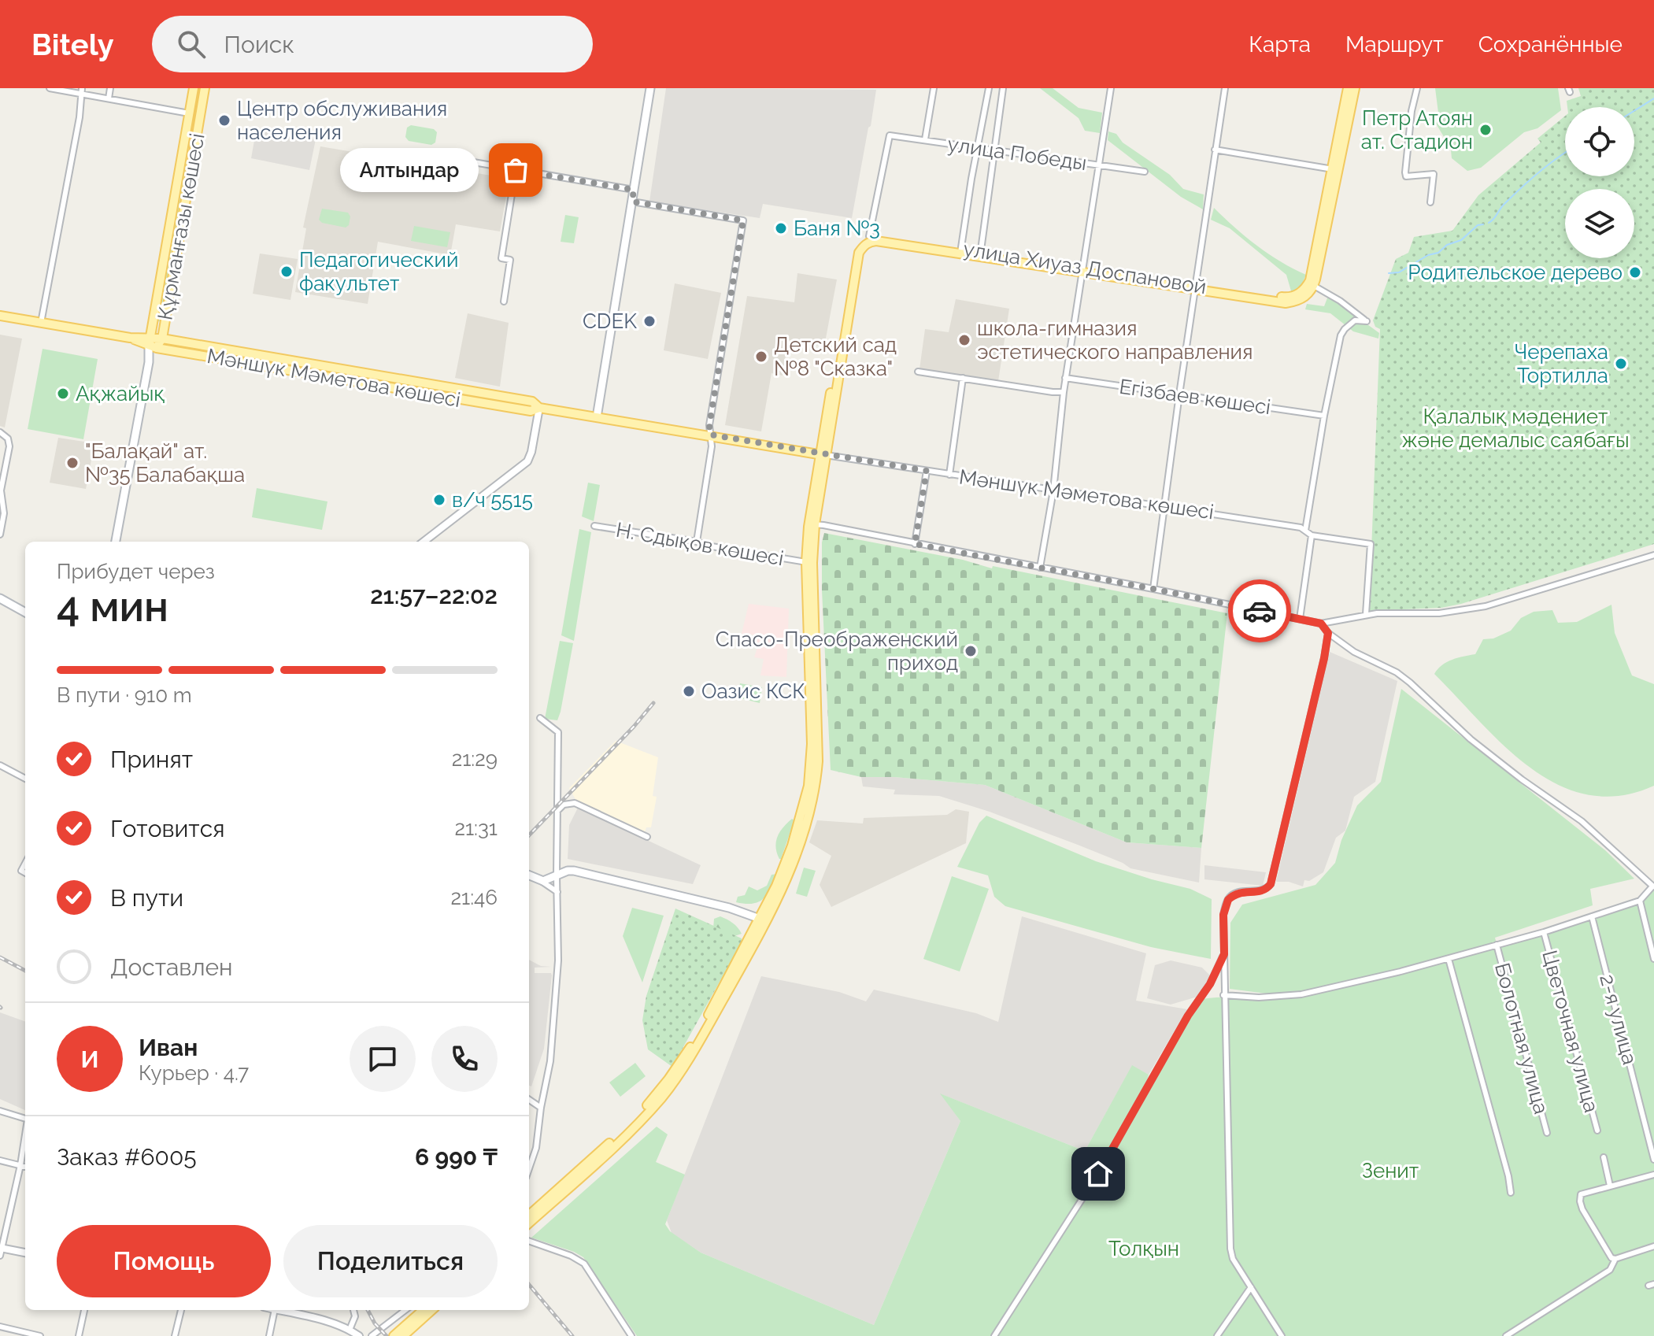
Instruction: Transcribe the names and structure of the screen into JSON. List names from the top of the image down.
{
  "streets": {
    "main road": ["Құрманғазы көшесі", "улица Хиуаз Доспановой", "Мәншүк Мәметова көшесі"],
    "street": [
      "улица Победы",
      "Егізбаев көшесі",
      "Н. Сдықов көшесі",
      "2-я улица",
      "Цветочная улица",
      "Болотная улица"
    ]
  },
  "crossings": [
    ["улица Победы", "улица Хиуаз Доспановой"],
    ["Құрманғазы көшесі", "Мәншүк Мәметова көшесі"]
  ],
  "parks": ["Қалалық мәдениет және демалыс саябағы", "Зенит", "Толқын"],
  "places": [
    "Центр обслуживания наcеления",
    "Петр Атоян ат. Стадион",
    "Алтындар",
    "Баня №3",
    "Педагогический факультет",
    "Родительское дерево",
    "CDEK",
    "школа-гимназия эстетического направления",
    "Детский сад №8 \"Сказка\"",
    "Черепаха Тортилла",
    "Ақжайық",
    "\"Балақай\" ат. №35 Балабақша",
    "в/ч 5515",
    "Спасо-Преображенский приход",
    "Оазис КСК"
  ],
  "page": {
    "header": "Bitely",
    "search": "Поиск",
    "nav": ["Карта", "Маршрут", "Сохранённые"],
    "bubble": "Алтындар",
    "heading": ["4 мин", "Прибудет через", "21:57–22:02"],
    "panel": [
      "Иван",
      "Курьер · 4.7",
      "Заказ #6005",
      "6 990 ₸"
    ],
    "bar": "В пути · 910 m",
    "list": [
      ["Принят", "21:29"],
      ["Готовится", "21:31"],
      ["В пути", "21:46"],
      "Доставлен"
    ],
    "round": "И",
    "buttons": ["Помощь", "Поделиться"]
  }
}
